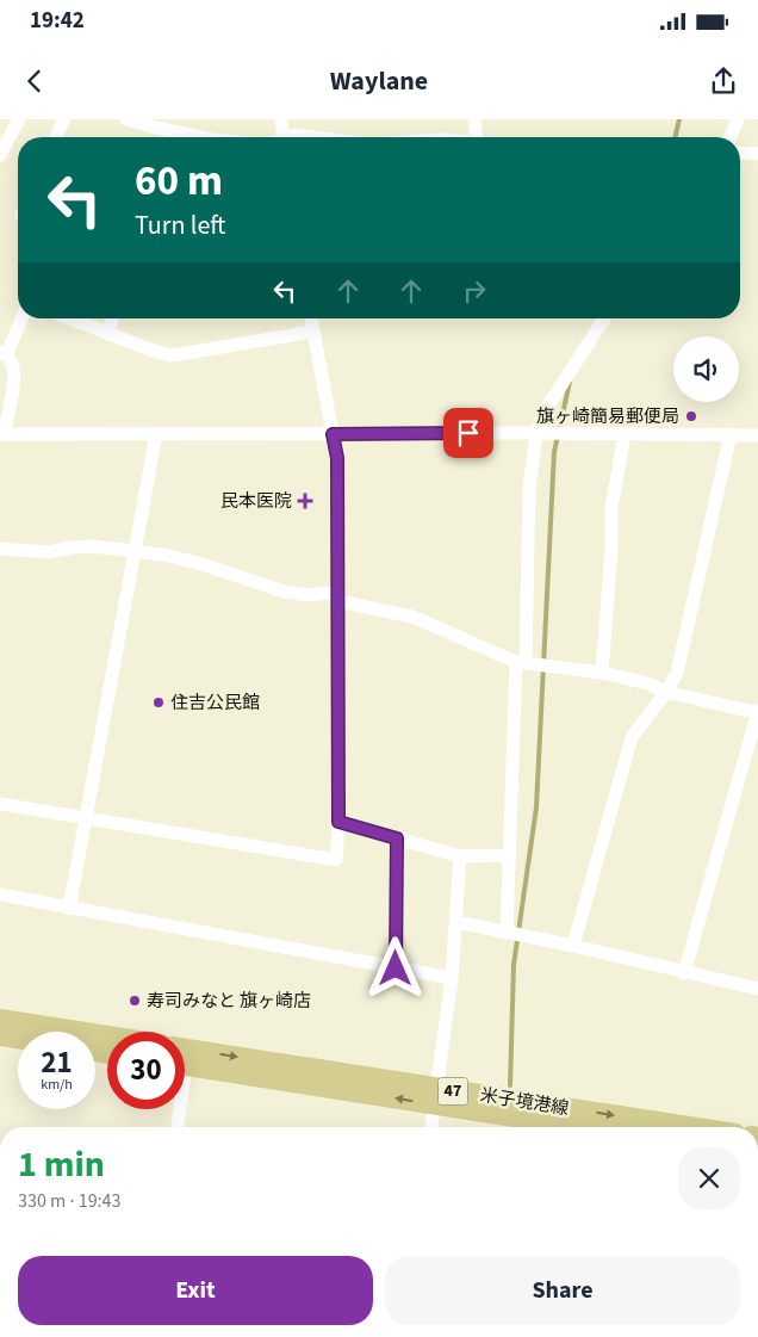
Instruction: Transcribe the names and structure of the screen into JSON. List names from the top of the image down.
{
  "streets": {
    "main road": ["47", "米子境港線"]
  },
  "places": {
    "other": ["旗ヶ崎簡易郵便局", "住吉公民館", "寿司みなと 旗ヶ崎店"],
    "health": ["民本医院"]
  },
  "page": {
    "status": "19:42",
    "header": "Waylane",
    "turn": ["60 m", "Turn left"],
    "speed": "21 km/h",
    "limit": "30",
    "heading": ["1 min", "330 m · 19:43"],
    "buttons": ["Exit", "Share"]
  }
}
